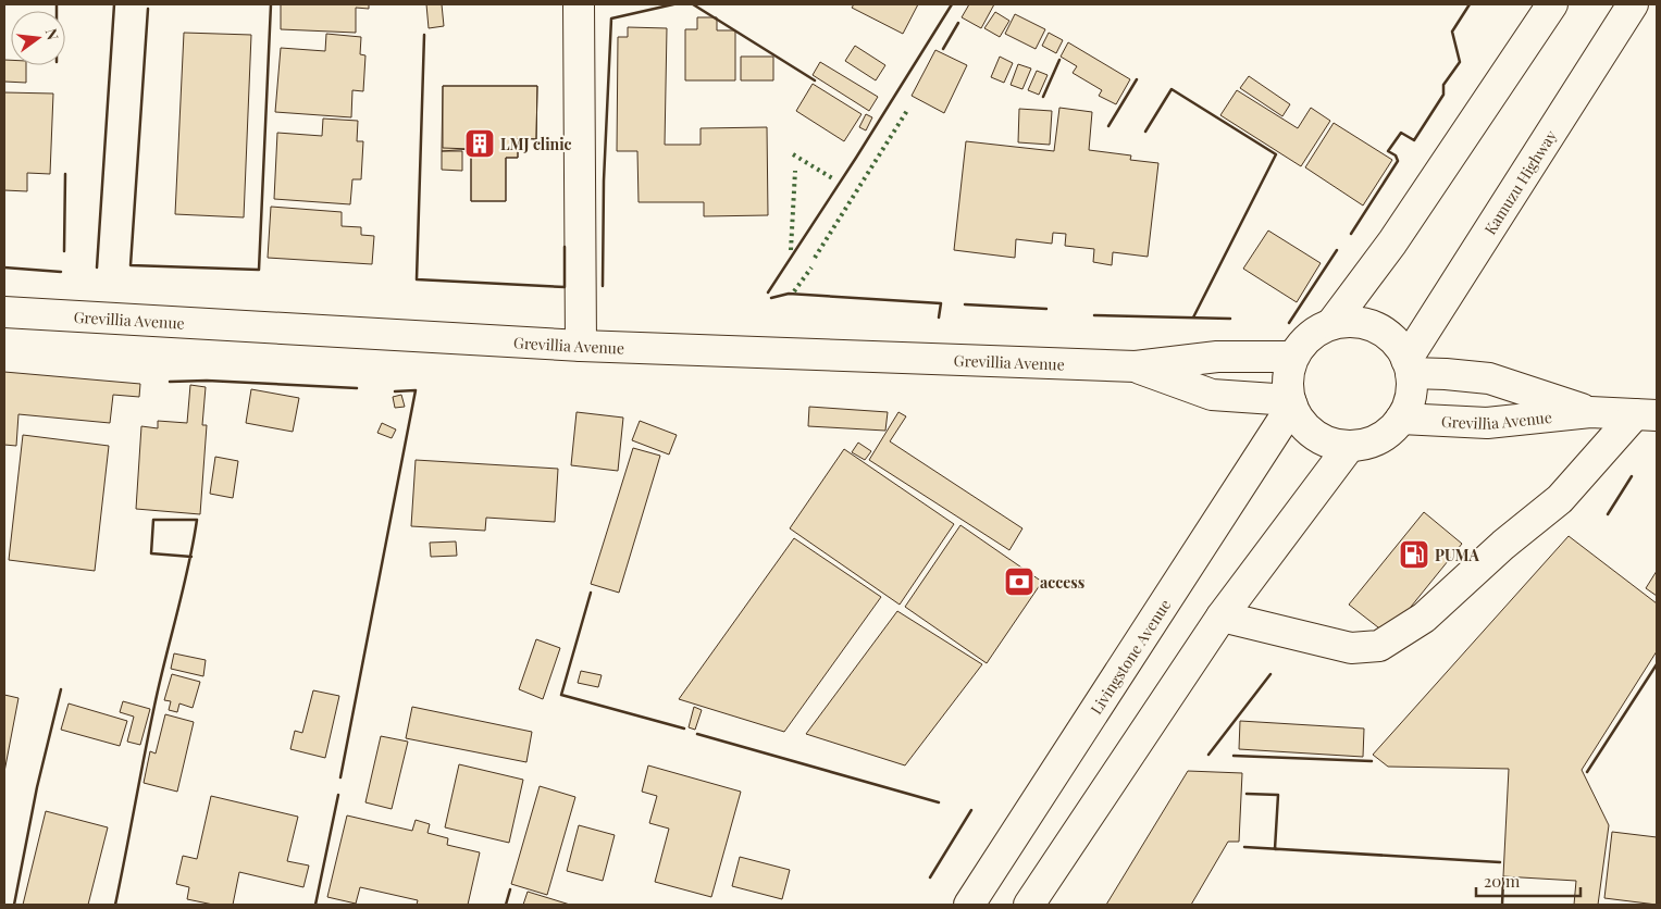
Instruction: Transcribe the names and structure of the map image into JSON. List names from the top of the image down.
{
  "streets": {
    "main road": ["Kamuzu Highway", "Grevillia Avenue", "Livingstone Avenue"]
  },
  "crossings": [
    ["Kamuzu Highway", "Grevillia Avenue"],
    ["Kamuzu Highway", "Livingstone Avenue"],
    ["Grevillia Avenue", "Livingstone Avenue"]
  ],
  "places": {
    "building": ["LMJ clinic"],
    "fuel station": ["PUMA"],
    "bank": ["access"]
  },
  "scale_bar": "20 m",
  "north": "right"
}
